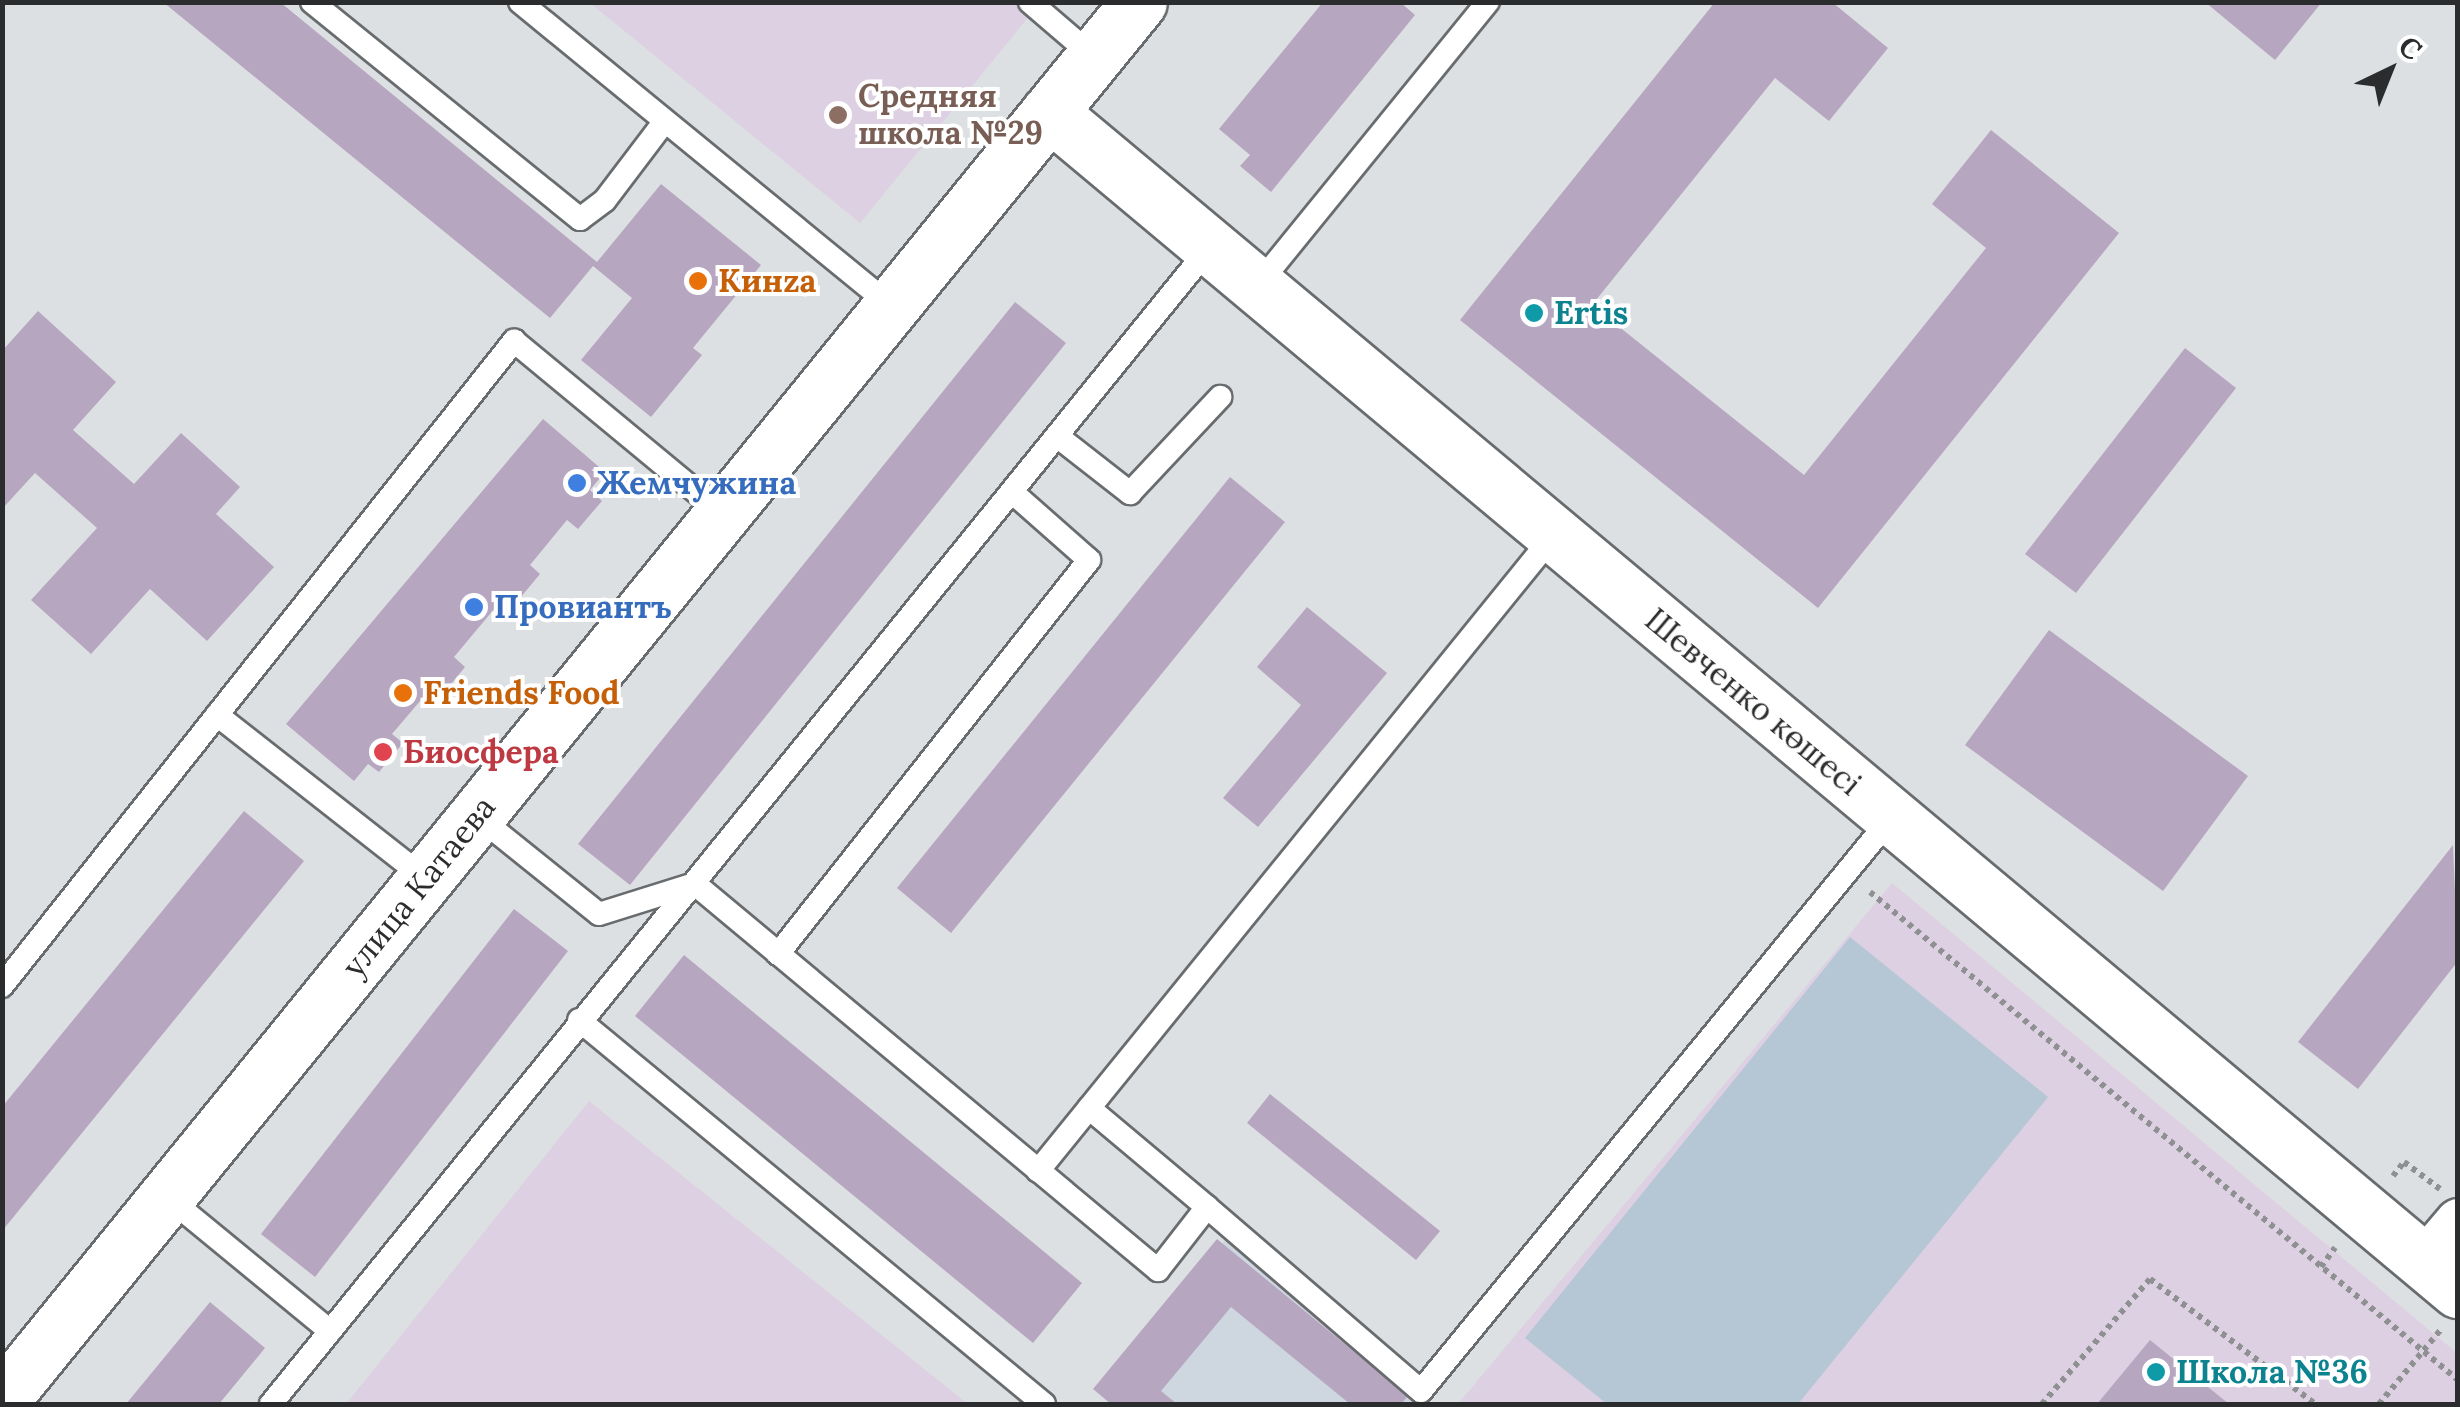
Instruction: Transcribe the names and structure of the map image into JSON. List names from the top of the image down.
{
  "streets": {
    "street": ["Шевченко көшесі", "улица Катаева"]
  },
  "crossings": [
    ["Шевченко көшесі", "улица Катаева"]
  ],
  "places": [
    "Средняя школа №29",
    "Кинzа",
    "Ertis",
    "Жемчужина",
    "Провиантъ",
    "Friends Food",
    "Биосфера",
    "Школа №36"
  ],
  "north": "top right"
}
